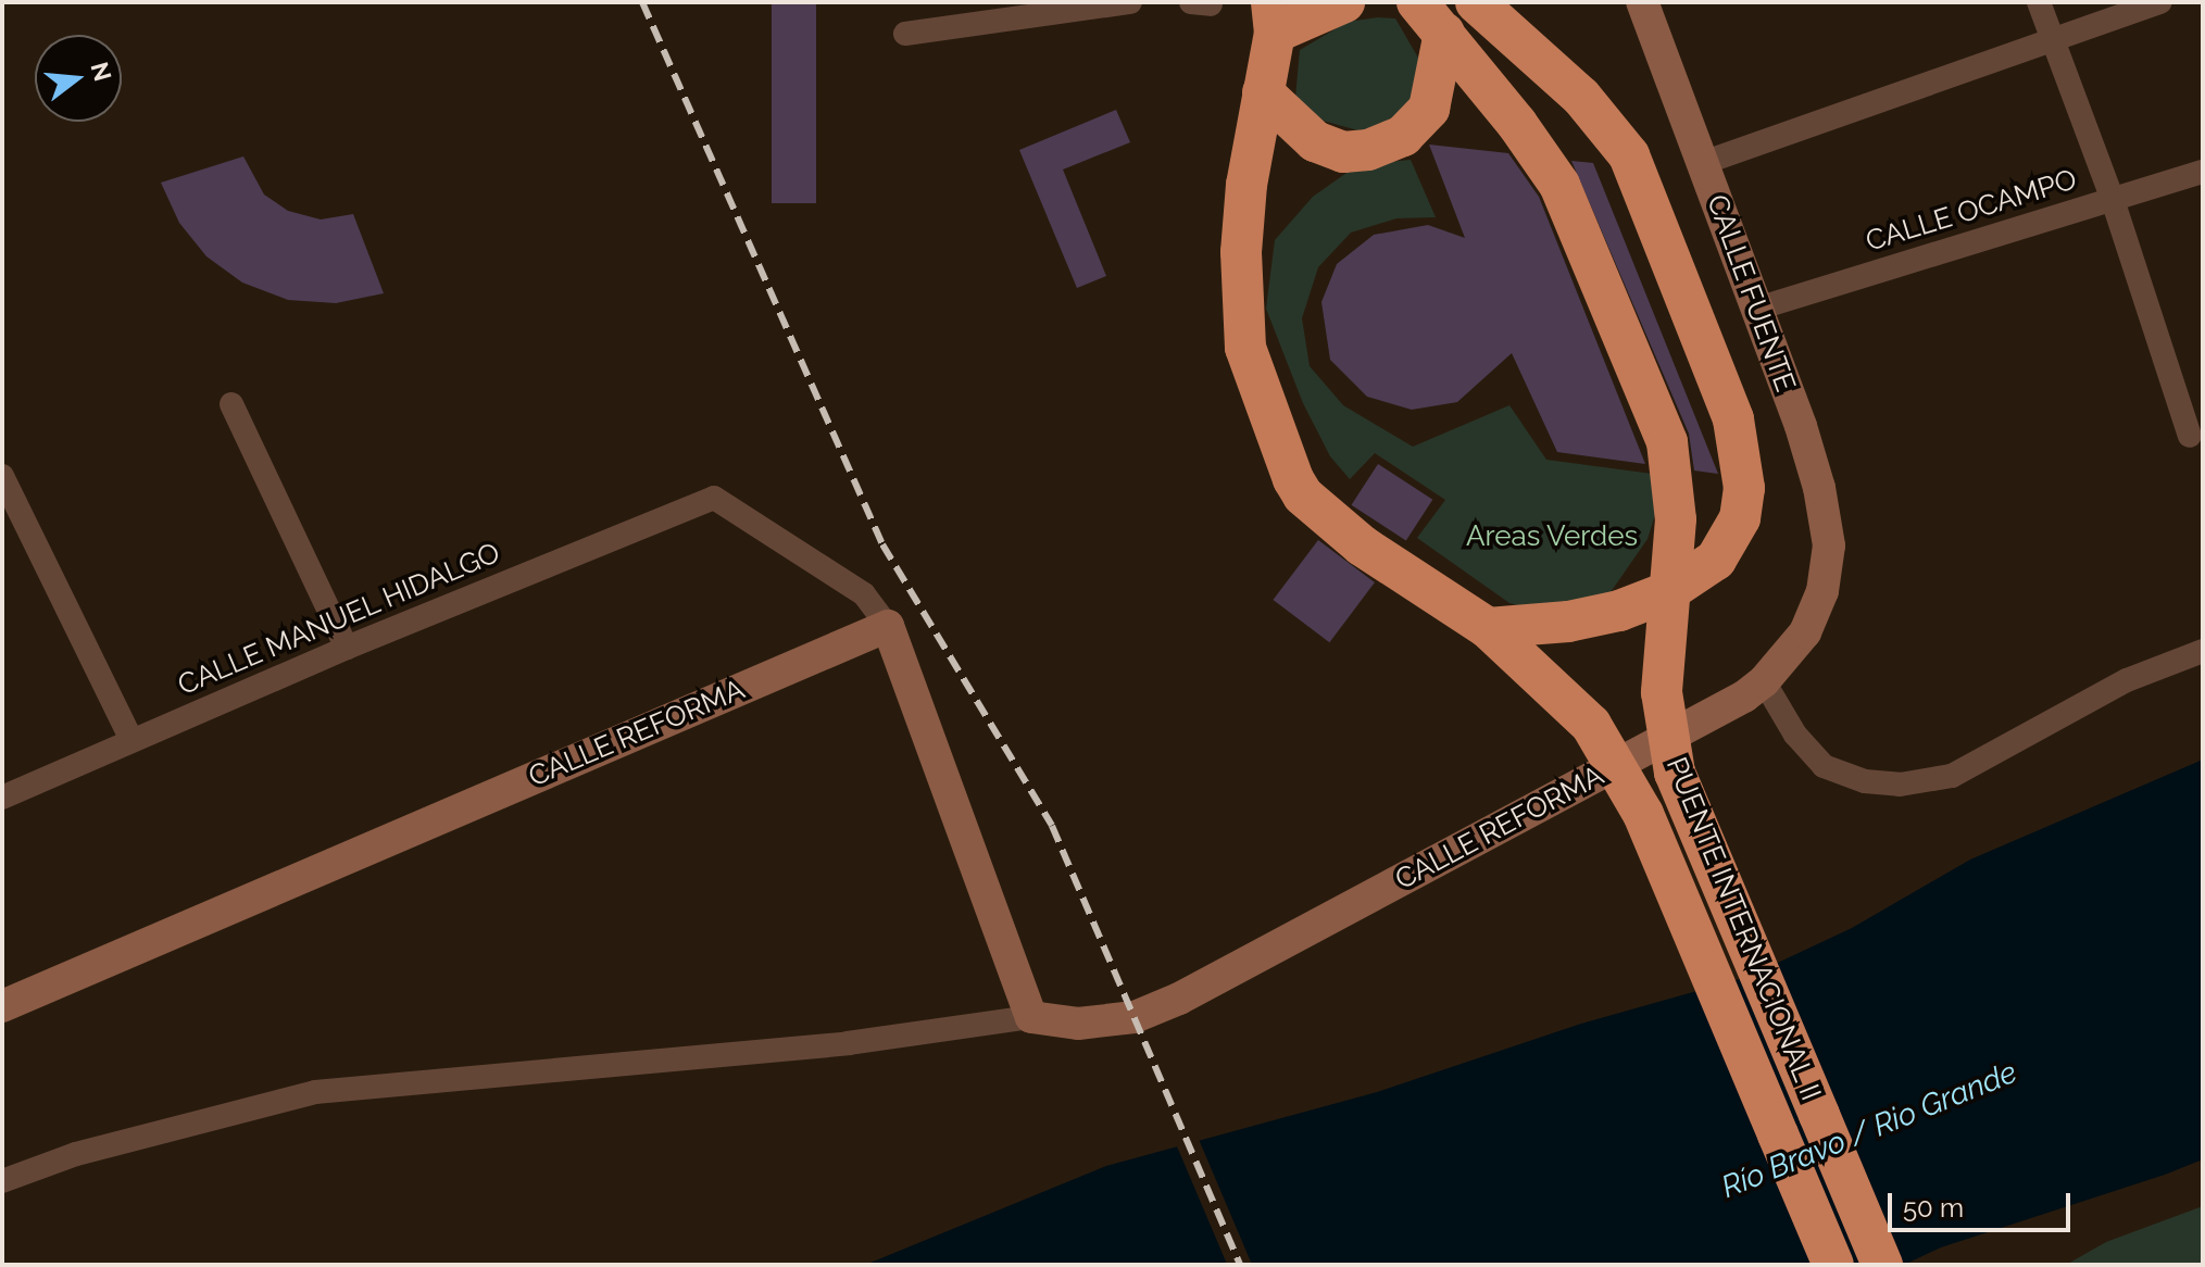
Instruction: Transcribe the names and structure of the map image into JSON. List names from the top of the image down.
{
  "streets": {
    "highway": ["PUENTE INTERNACIONAL II"],
    "street": [
      "CALLE OCAMPO",
      "CALLE FUENTE",
      "CALLE MANUEL HIDALGO",
      "CALLE REFORMA"
    ]
  },
  "crossings": [
    ["CALLE OCAMPO", "CALLE FUENTE"],
    ["CALLE FUENTE", "CALLE REFORMA"],
    ["CALLE MANUEL HIDALGO", "CALLE REFORMA"]
  ],
  "water": ["Río Bravo / Rio Grande"],
  "parks": ["Areas Verdes"],
  "scale_bar": "50 m",
  "north": "right"
}
